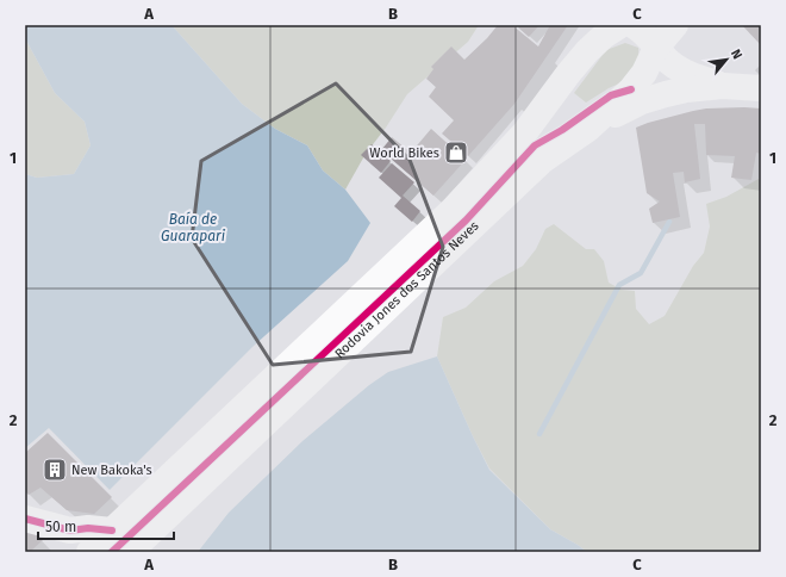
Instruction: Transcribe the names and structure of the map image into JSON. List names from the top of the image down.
{
  "streets": {
    "main road": ["Rodovia Jones dos Santos Neves"]
  },
  "water": ["Baía de Guarapari"],
  "places": {
    "shop": ["World Bikes"],
    "building": ["New Bakoka's"]
  },
  "scale_bar": "50 m",
  "north": "top right",
  "grid": {
    "columns": ["A", "B", "C"],
    "rows": ["1", "2"]
  }
}
